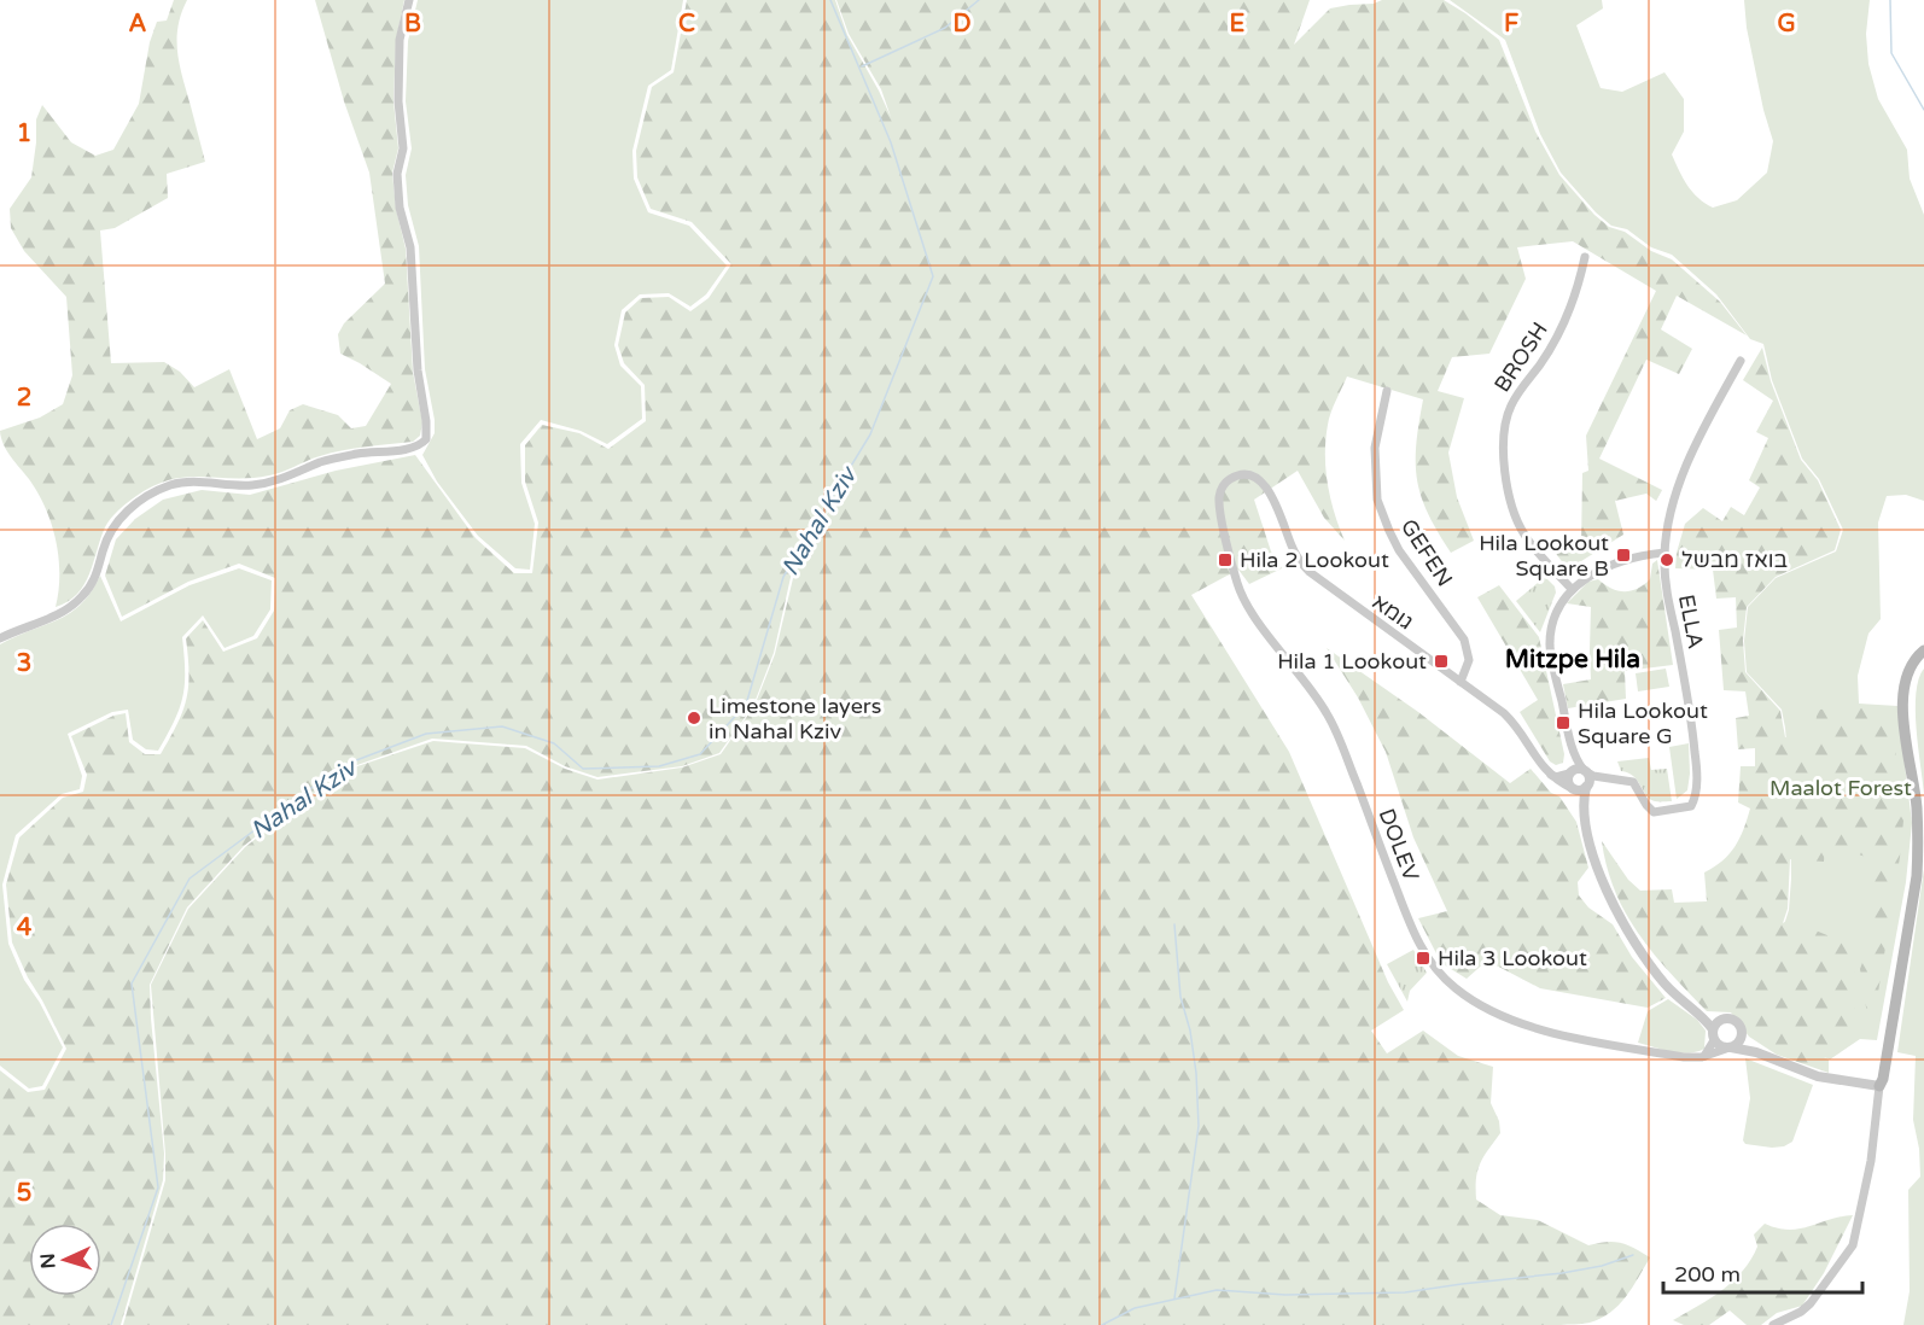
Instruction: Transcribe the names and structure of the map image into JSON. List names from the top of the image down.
{
  "streets": {
    "street": [
      "BROSH",
      "GEFEN",
      "גומא",
      "ELLA",
      "DOLEV"
    ]
  },
  "crossings": [
    ["GEFEN", "גומא"],
    ["גומא", "DOLEV"]
  ],
  "districts": ["Mitzpe Hila"],
  "water": ["Nahal Kziv"],
  "parks": ["Maalot Forest"],
  "places": {
    "transit": [
      "Hila Lookout Square B",
      "Hila 2 Lookout",
      "Hila 1 Lookout",
      "Hila Lookout Square G",
      "Hila 3 Lookout"
    ],
    "other": ["בואז מבשל", "Limestone layers in Nahal Kziv"]
  },
  "scale_bar": "200 m",
  "north": "left",
  "grid": {
    "columns": [
      "A",
      "B",
      "C",
      "D",
      "E",
      "F",
      "G"
    ],
    "rows": [
      "1",
      "2",
      "3",
      "4",
      "5"
    ]
  }
}
